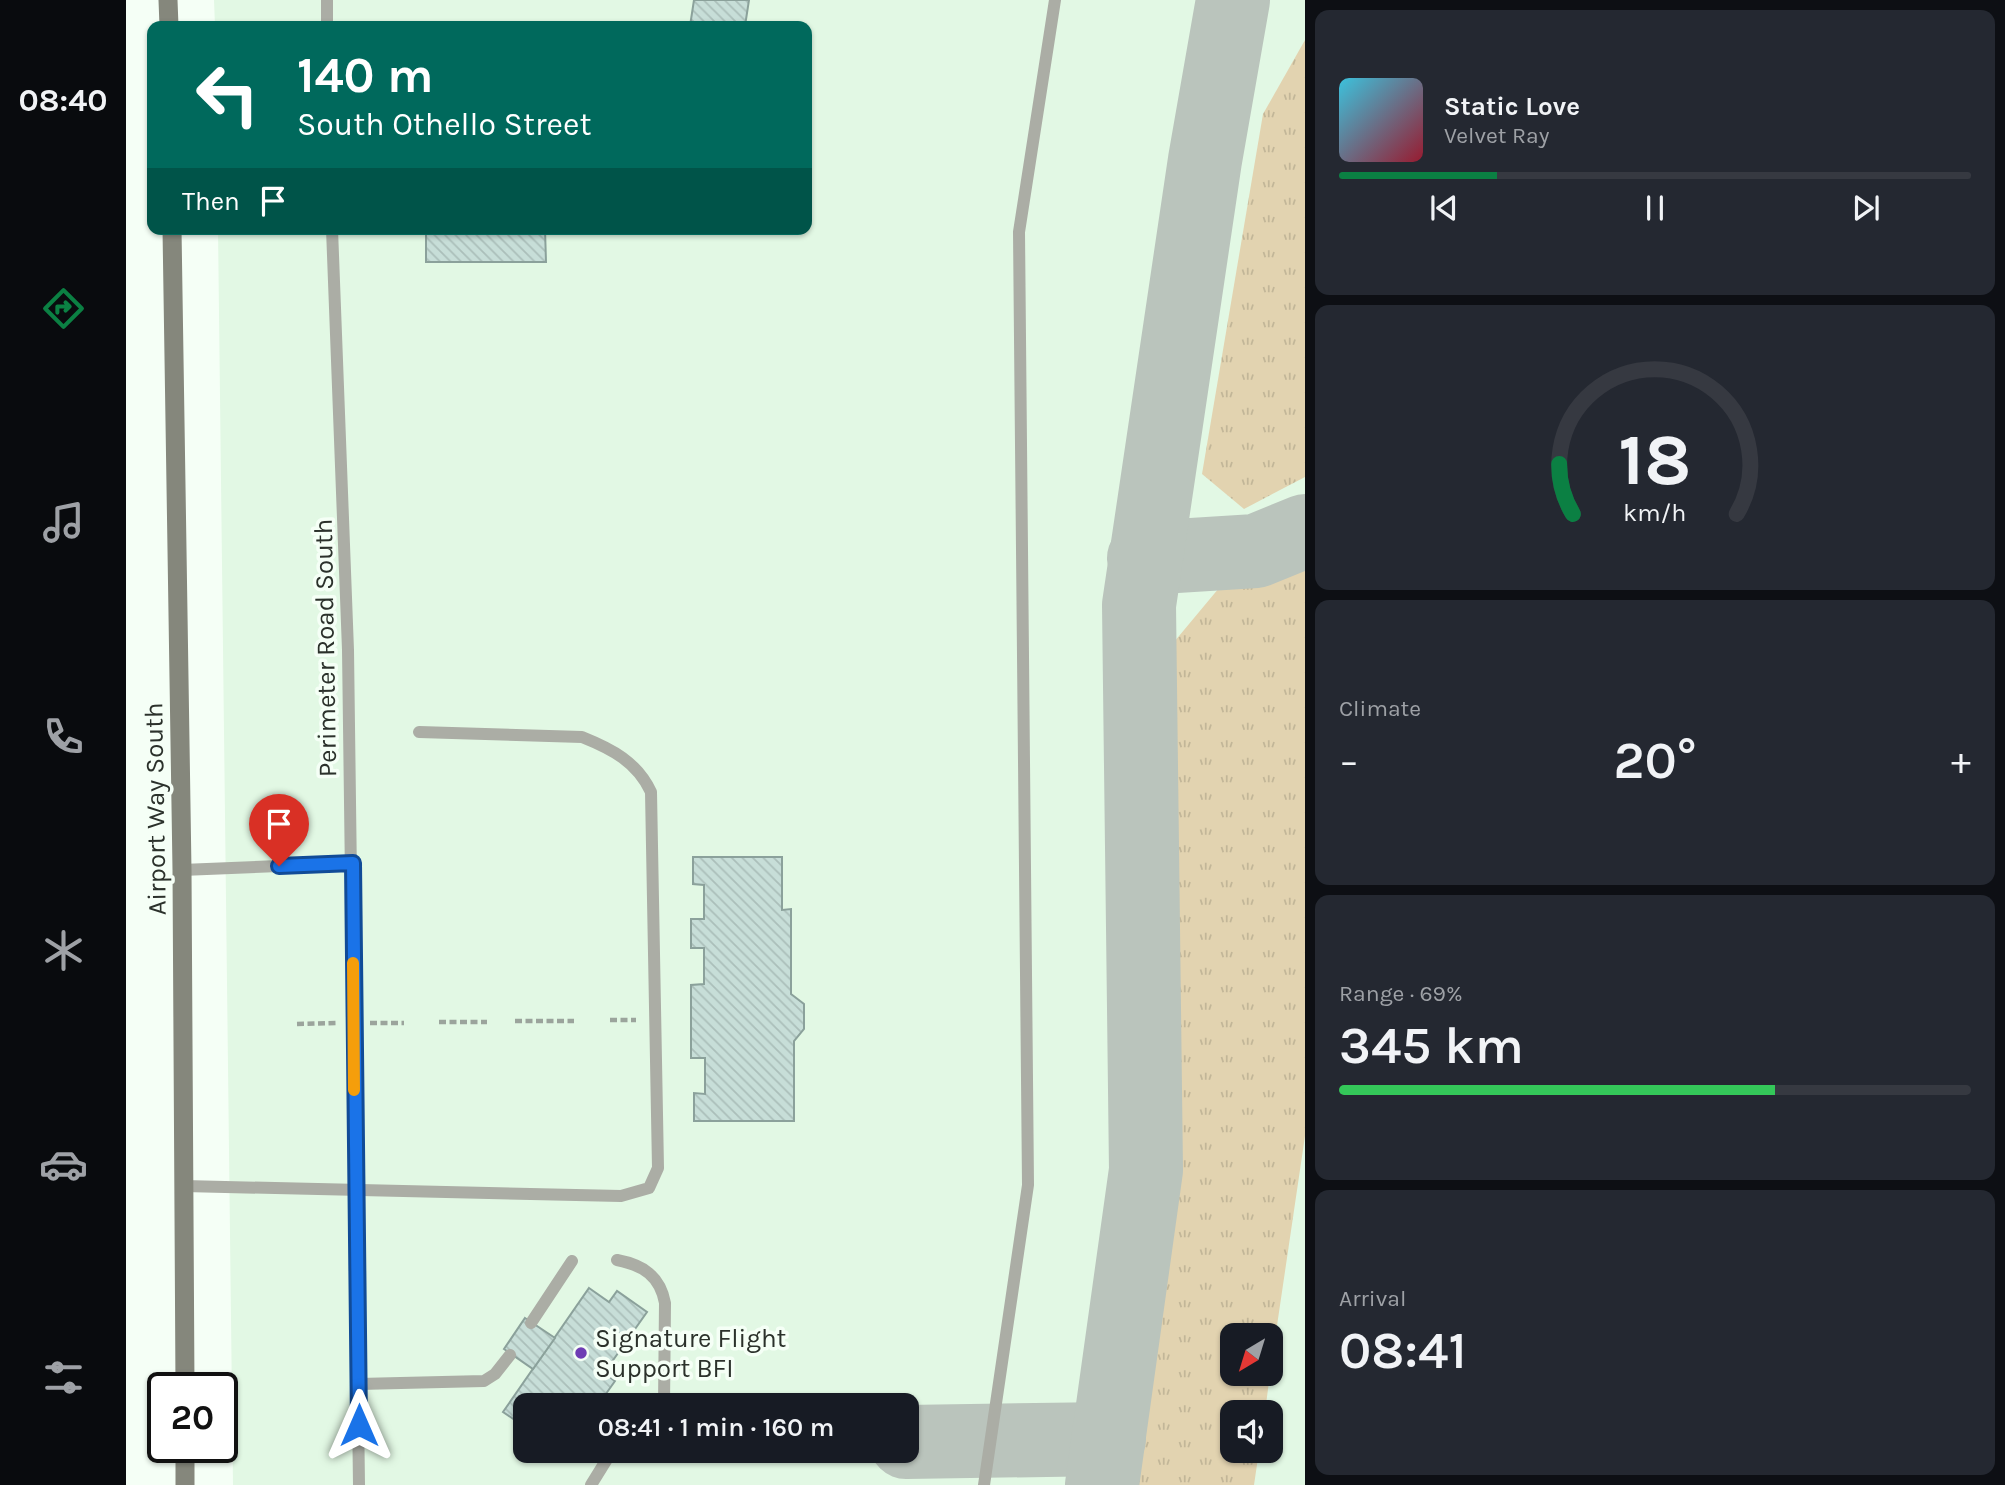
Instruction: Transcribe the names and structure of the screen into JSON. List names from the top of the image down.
{
  "streets": {
    "main road": ["Airport Way South"],
    "lane": ["Perimeter Road South"]
  },
  "places": ["Signature Flight Support BFI"],
  "north": "bottom left",
  "page": {
    "tabs": "08:40",
    "turn": ["140 m", "South Othello Street"],
    "song": ["Static Love", "Velvet Ray"],
    "then": "Then",
    "tile": [
      "Climate",
      ["Range · 69%", "345 km"],
      ["Arrival", "08:41"]
    ],
    "heat": ["−", "20°", "+"],
    "limit": "20",
    "trip": "08:41 · 1 min · 160 m",
    "gauge": ["18", "km/h"]
  }
}
